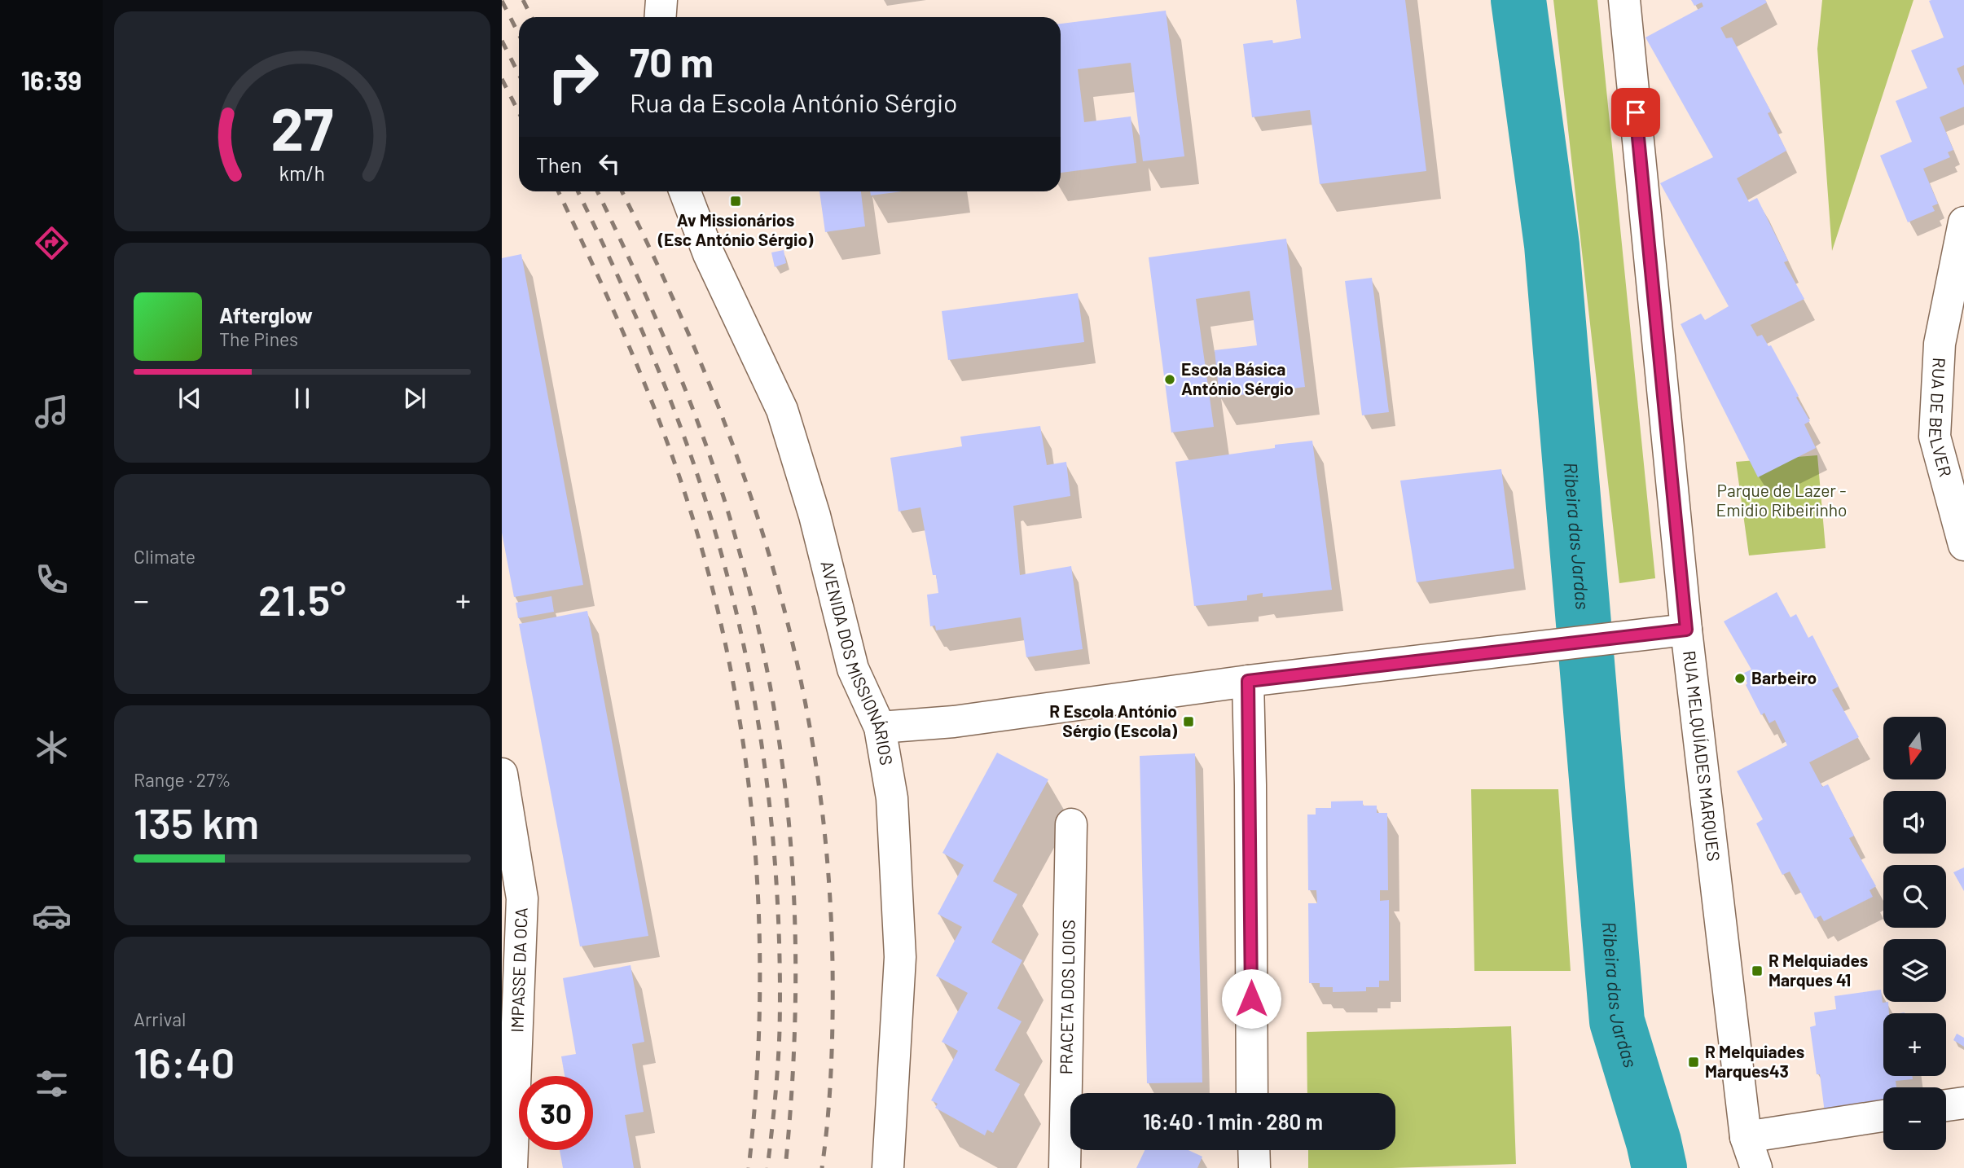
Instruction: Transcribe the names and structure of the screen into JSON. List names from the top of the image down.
{
  "streets": {
    "street": [
      "RUA DE BELVER",
      "AVENIDA DOS MISSIONÁRIOS",
      "RUA MELQUÍADES MARQUES",
      "IMPASSE DA OCA",
      "PRACETA DOS LOIOS"
    ]
  },
  "water": ["Ribeira das Jardas"],
  "parks": ["Parque de Lazer - Emidio Ribeirinho"],
  "places": {
    "transit": [
      "Av Missionários (Esc António Sérgio)",
      "R Escola António Sérgio (Escola)",
      "R Melquiades Marques 41",
      "R Melquiades Marques43"
    ],
    "other": ["Escola Básica António Sérgio", "Barbeiro"]
  },
  "north": "bottom",
  "page": {
    "tabs": "16:39",
    "turn": ["70 m", "Rua da Escola António Sérgio"],
    "then": "Then",
    "song": ["Afterglow", "The Pines"],
    "tile": [
      "Climate",
      ["Range · 27%", "135 km"],
      ["Arrival", "16:40"]
    ],
    "heat": ["−", "21.5°", "+"],
    "map_buttons": ["+", "−"],
    "limit": "30",
    "trip": "16:40 · 1 min · 280 m",
    "gauge": ["27", "km/h"]
  }
}
